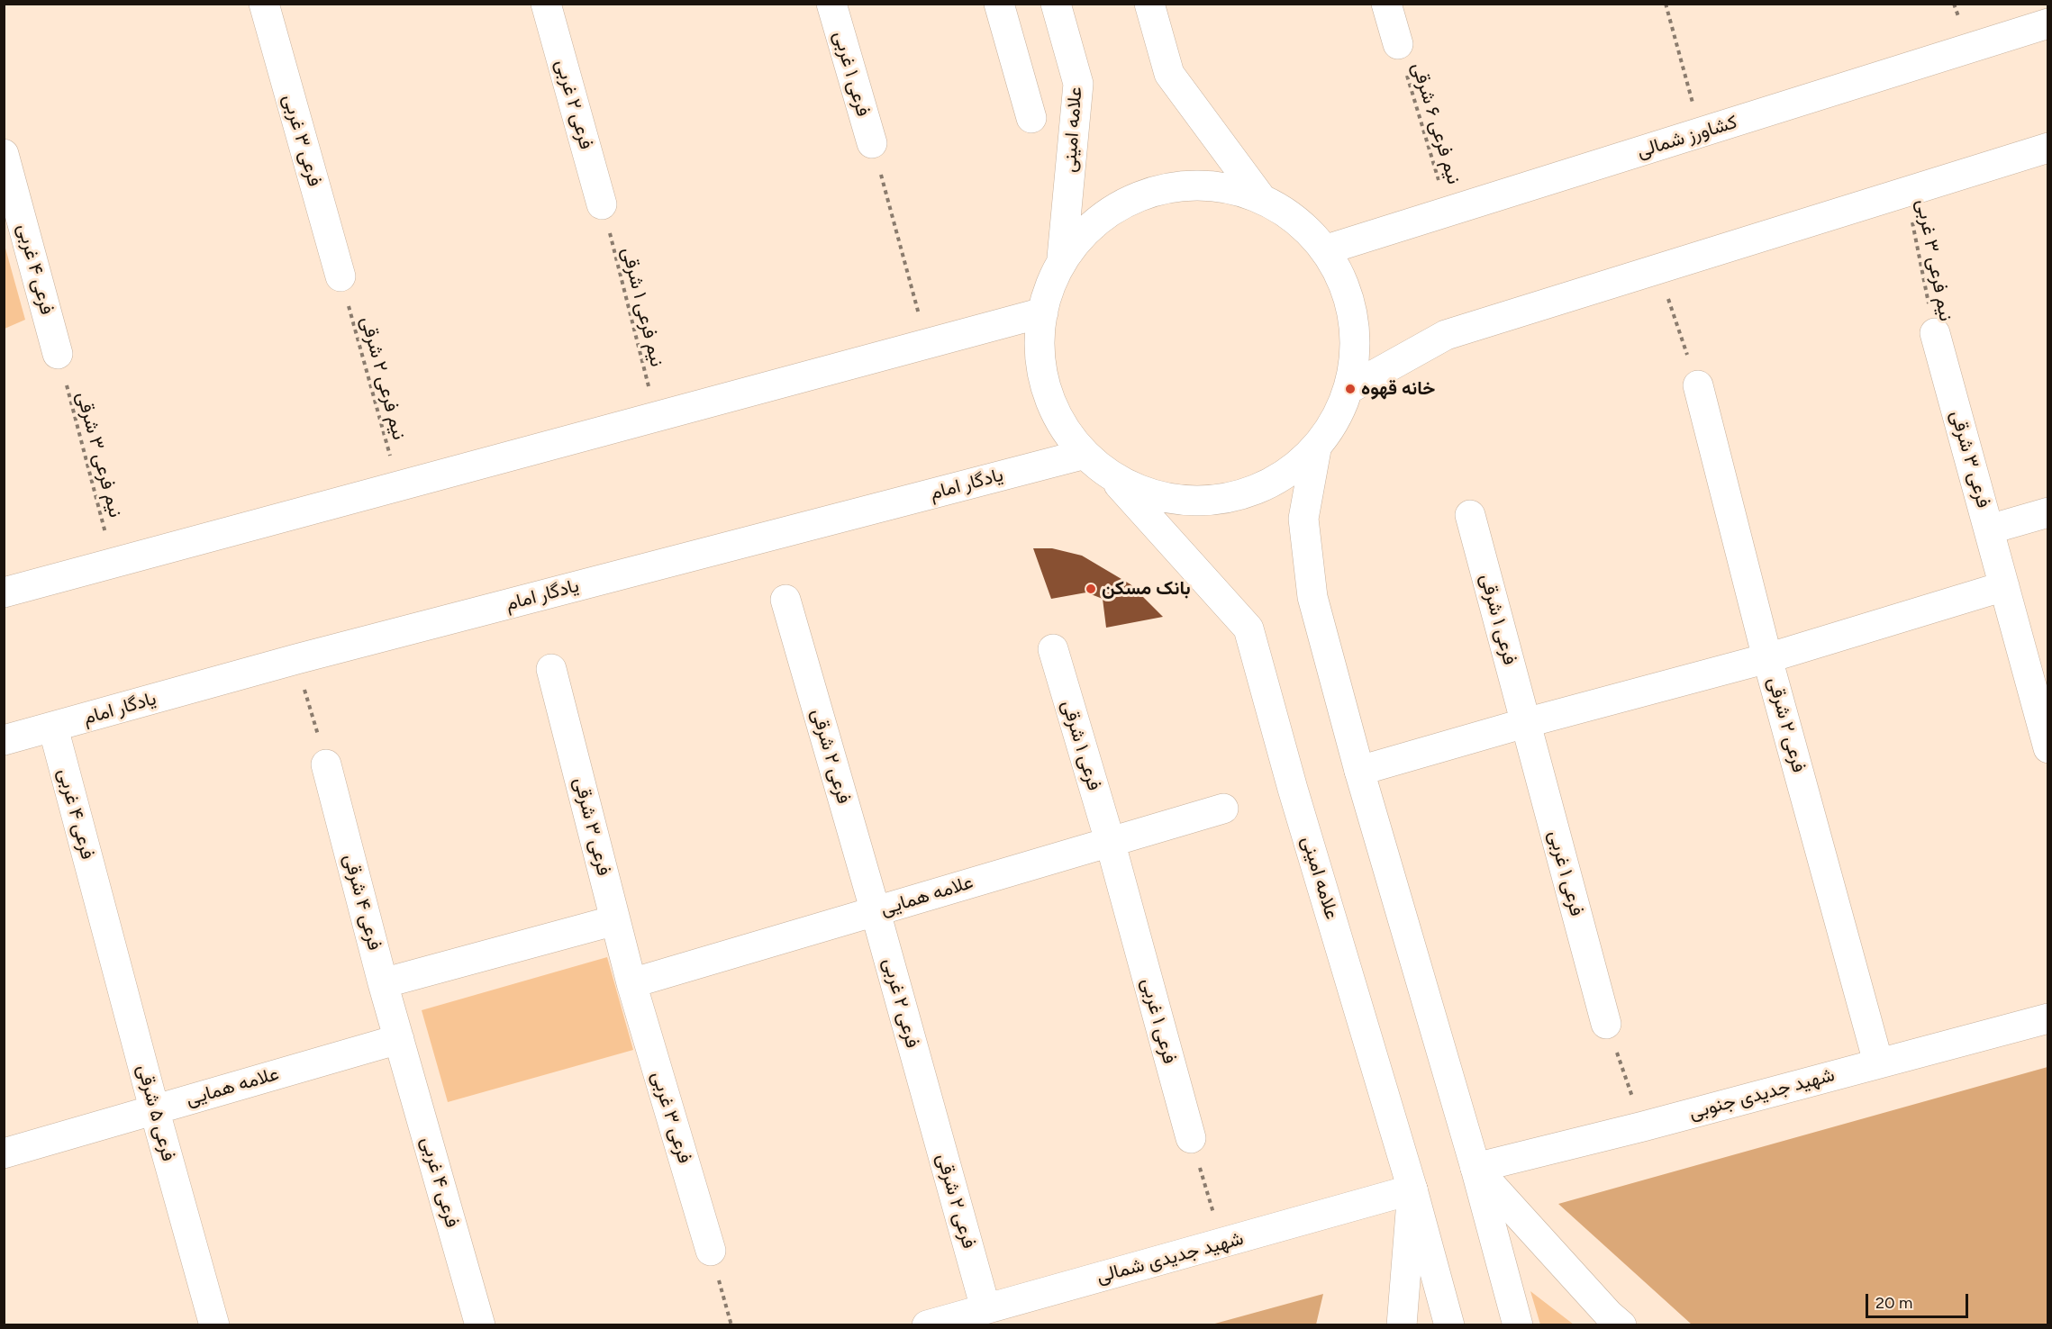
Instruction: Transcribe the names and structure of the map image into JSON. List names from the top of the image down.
{
  "streets": {
    "main road": [
      "فرعی ۱ غربی",
      "فرعی ۲ غربی",
      "علامه امینی",
      "کشاورز شمالی",
      "فرعی ۳ غربی",
      "فرعی ۴ غربی",
      "فرعی ۳ شرقی",
      "یادگار امام",
      "فرعی ۱ شرقی",
      "فرعی ۲ شرقی",
      "علامه همایی",
      "فرعی ۴ شرقی",
      "شهید جدیدی جنوبی",
      "فرعی ۵ شرقی",
      "شهید جدیدی شمالی"
    ],
    "path": [
      "نیم فرعی ۶ شرقی",
      "نیم فرعی ۳ غربی",
      "نیم فرعی ۱ شرقی",
      "نیم فرعی ۲ شرقی",
      "نیم فرعی ۳ شرقی"
    ]
  },
  "crossings": [
    ["فرعی ۱ غربی", "فرعی ۱ شرقی"],
    ["فرعی ۱ غربی", "علامه همایی"],
    ["فرعی ۲ غربی", "نیم فرعی ۱ شرقی"],
    ["فرعی ۲ غربی", "فرعی ۲ شرقی"],
    ["فرعی ۲ غربی", "علامه همایی"],
    ["نیم فرعی ۶ شرقی", "کشاورز شمالی"],
    ["علامه امینی", "شهید جدیدی شمالی"],
    ["فرعی ۳ غربی", "نیم فرعی ۲ شرقی"],
    ["فرعی ۳ غربی", "فرعی ۳ شرقی"],
    ["فرعی ۳ غربی", "علامه همایی"],
    ["نیم فرعی ۳ غربی", "فرعی ۳ شرقی"],
    ["فرعی ۴ غربی", "نیم فرعی ۳ شرقی"],
    ["فرعی ۴ غربی", "یادگار امام"],
    ["فرعی ۴ غربی", "علامه همایی"],
    ["فرعی ۴ غربی", "فرعی ۴ شرقی"],
    ["فرعی ۴ غربی", "فرعی ۵ شرقی"],
    ["فرعی ۳ شرقی", "علامه همایی"],
    ["فرعی ۱ شرقی", "علامه همایی"],
    ["فرعی ۲ شرقی", "علامه همایی"],
    ["فرعی ۲ شرقی", "شهید جدیدی جنوبی"],
    ["فرعی ۲ شرقی", "شهید جدیدی شمالی"],
    ["علامه همایی", "فرعی ۴ شرقی"],
    ["علامه همایی", "فرعی ۵ شرقی"]
  ],
  "places": ["خانه قهوه", "بانک مسکن"],
  "scale_bar": "20 m"
}
